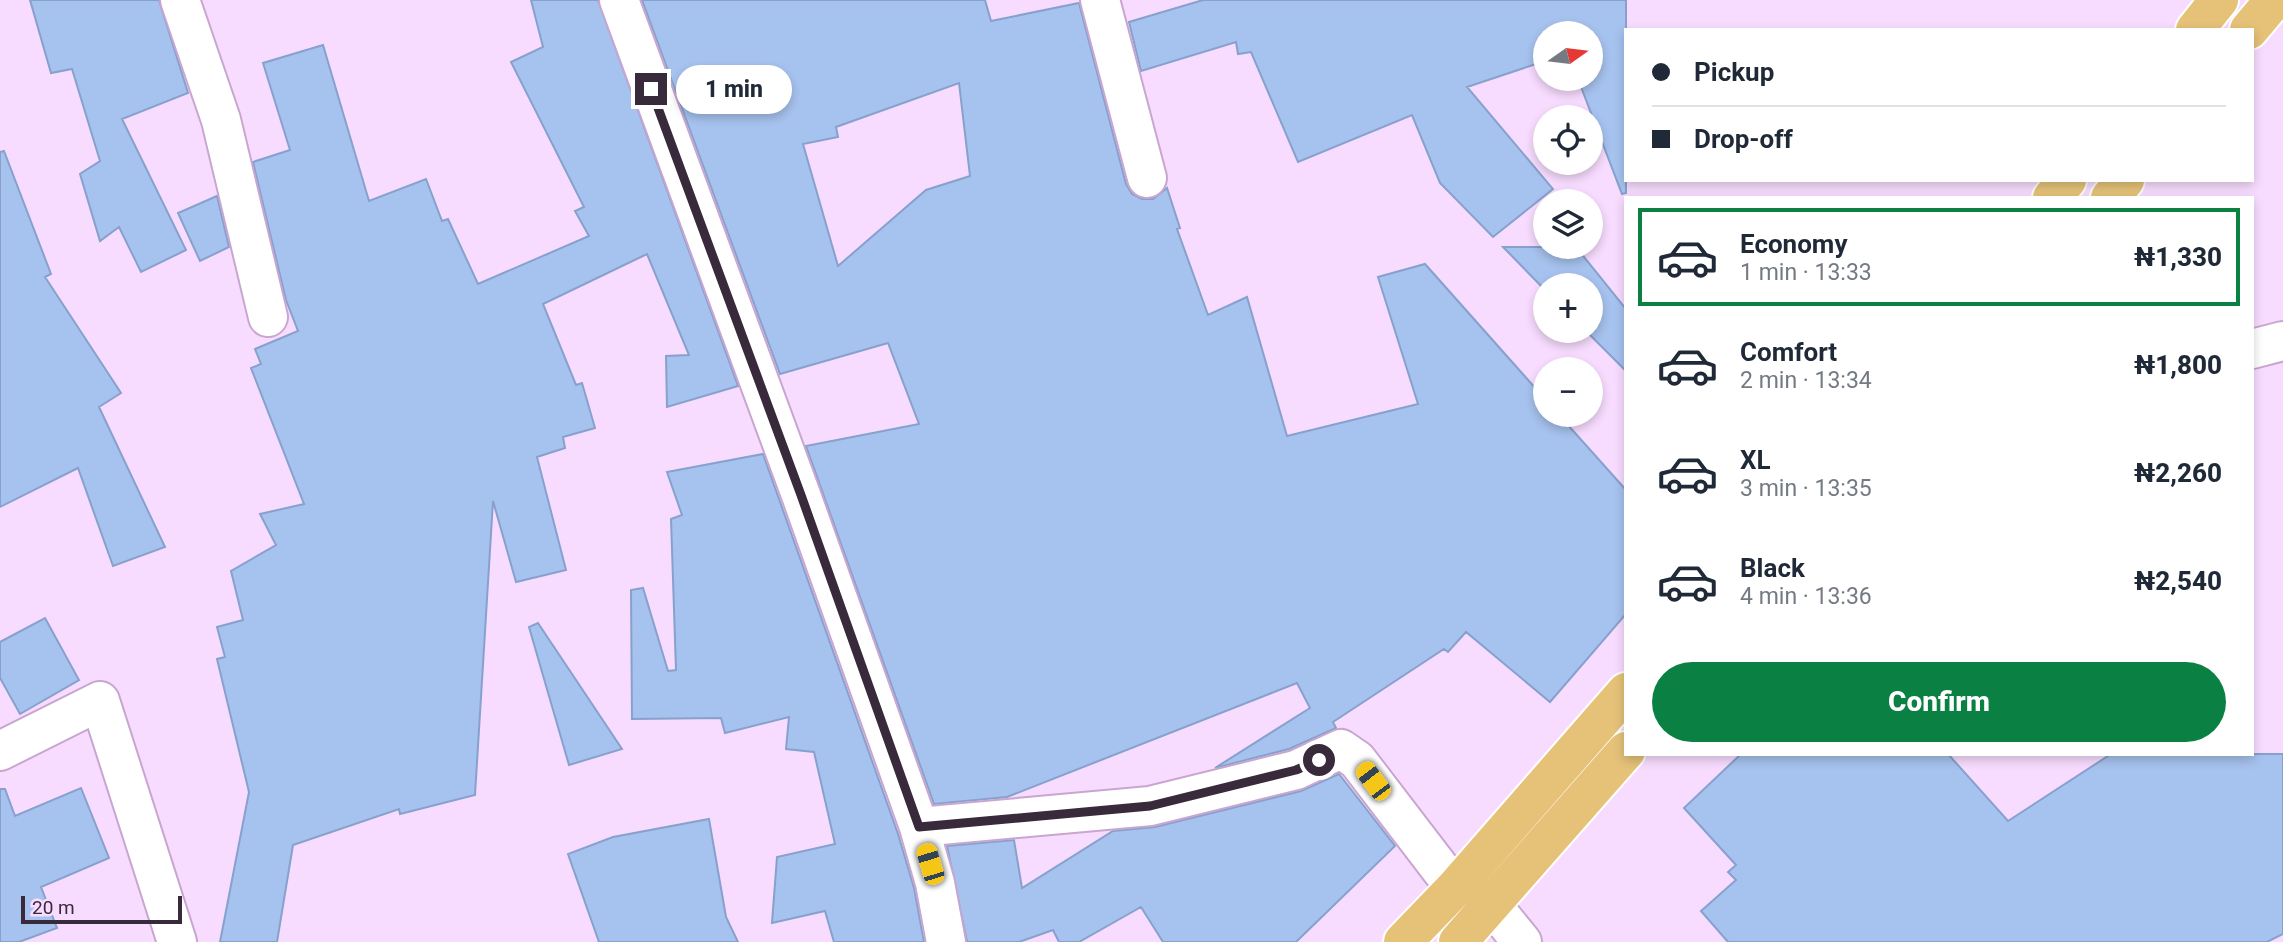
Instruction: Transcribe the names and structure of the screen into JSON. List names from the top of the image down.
{
  "scale_bar": "20 m",
  "north": "right",
  "page": {
    "map_buttons": ["+", "−"],
    "banner": ["Pickup", "Drop-off"],
    "bubble": "1 min",
    "list": [
      {
        "name": "Economy",
        "note": "1 min · 13:33",
        "value": "₦1,330"
      },
      {
        "name": "Comfort",
        "note": "2 min · 13:34",
        "value": "₦1,800"
      },
      {
        "name": "XL",
        "note": "3 min · 13:35",
        "value": "₦2,260"
      },
      {
        "name": "Black",
        "note": "4 min · 13:36",
        "value": "₦2,540"
      }
    ],
    "buttons": "Confirm",
    "scale": "20 m"
  }
}
